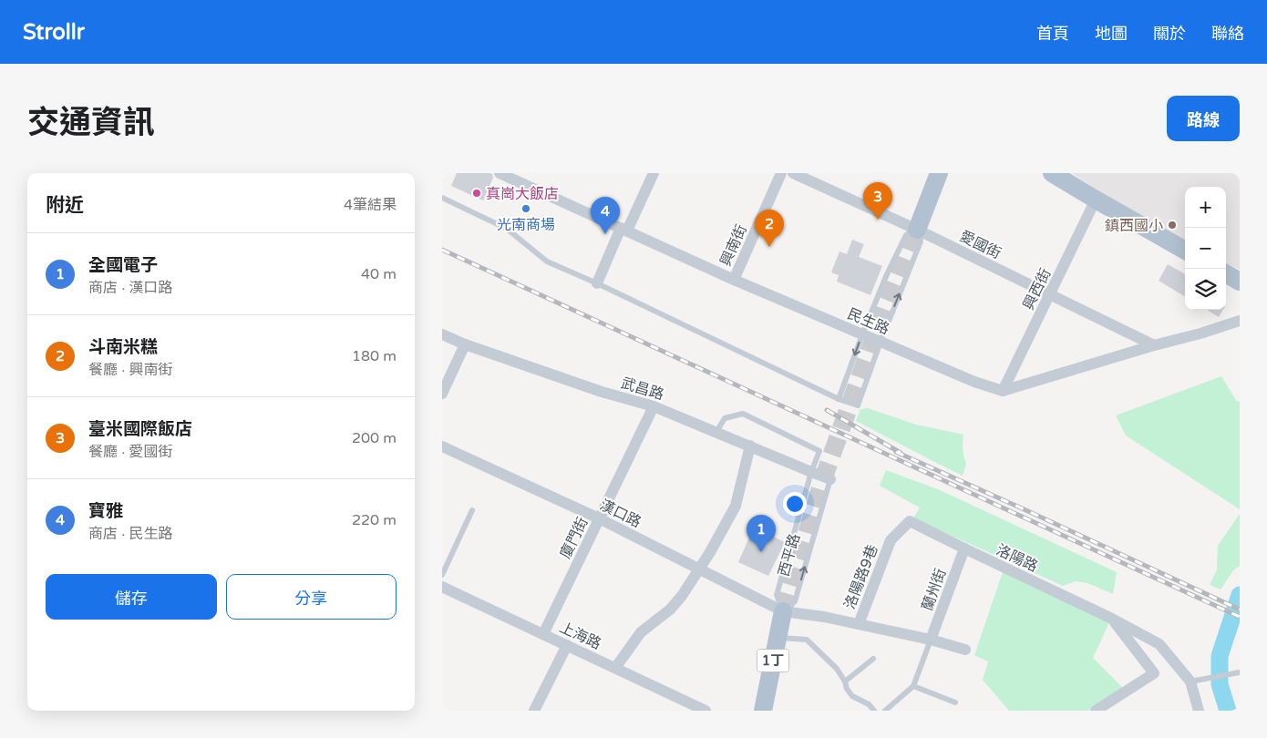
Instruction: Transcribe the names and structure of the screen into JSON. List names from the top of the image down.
{
  "streets": {
    "main road": ["西平路", "1丁"],
    "street": [
      "愛國街",
      "興南街",
      "興西街",
      "民生路",
      "武昌路",
      "漢口路",
      "廈門街",
      "洛陽路",
      "洛陽路9巷",
      "蘭州街",
      "上海路"
    ]
  },
  "crossings": [
    ["愛國街", "興西街"],
    ["興南街", "民生路"],
    ["興西街", "民生路"],
    ["武昌路", "廈門街"],
    ["武昌路", "西平路"],
    ["漢口路", "廈門街"],
    ["漢口路", "西平路"],
    ["廈門街", "上海路"],
    ["洛陽路", "洛陽路9巷"],
    ["洛陽路", "蘭州街"]
  ],
  "places": ["真崗大飯店", "光南商場", "鎮西國小"],
  "page": {
    "header": "Strollr",
    "nav": [
      "首頁",
      "地圖",
      "關於",
      "聯絡"
    ],
    "title": "交通資訊",
    "buttons": [
      "路線",
      ["儲存", "分享"]
    ],
    "heading": ["附近", "4筆結果"],
    "pins": [
      "3",
      "4",
      "2",
      "1"
    ],
    "map_buttons": ["+", "−"],
    "list": [
      {
        "mark": "1",
        "name": "全國電子",
        "note": "商店 · 漢口路",
        "value": "40 m"
      },
      {
        "mark": "2",
        "name": "斗南米糕",
        "note": "餐廳 · 興南街",
        "value": "180 m"
      },
      {
        "mark": "3",
        "name": "臺米國際飯店",
        "note": "餐廳 · 愛國街",
        "value": "200 m"
      },
      {
        "mark": "4",
        "name": "寶雅",
        "note": "商店 · 民生路",
        "value": "220 m"
      }
    ]
  }
}
